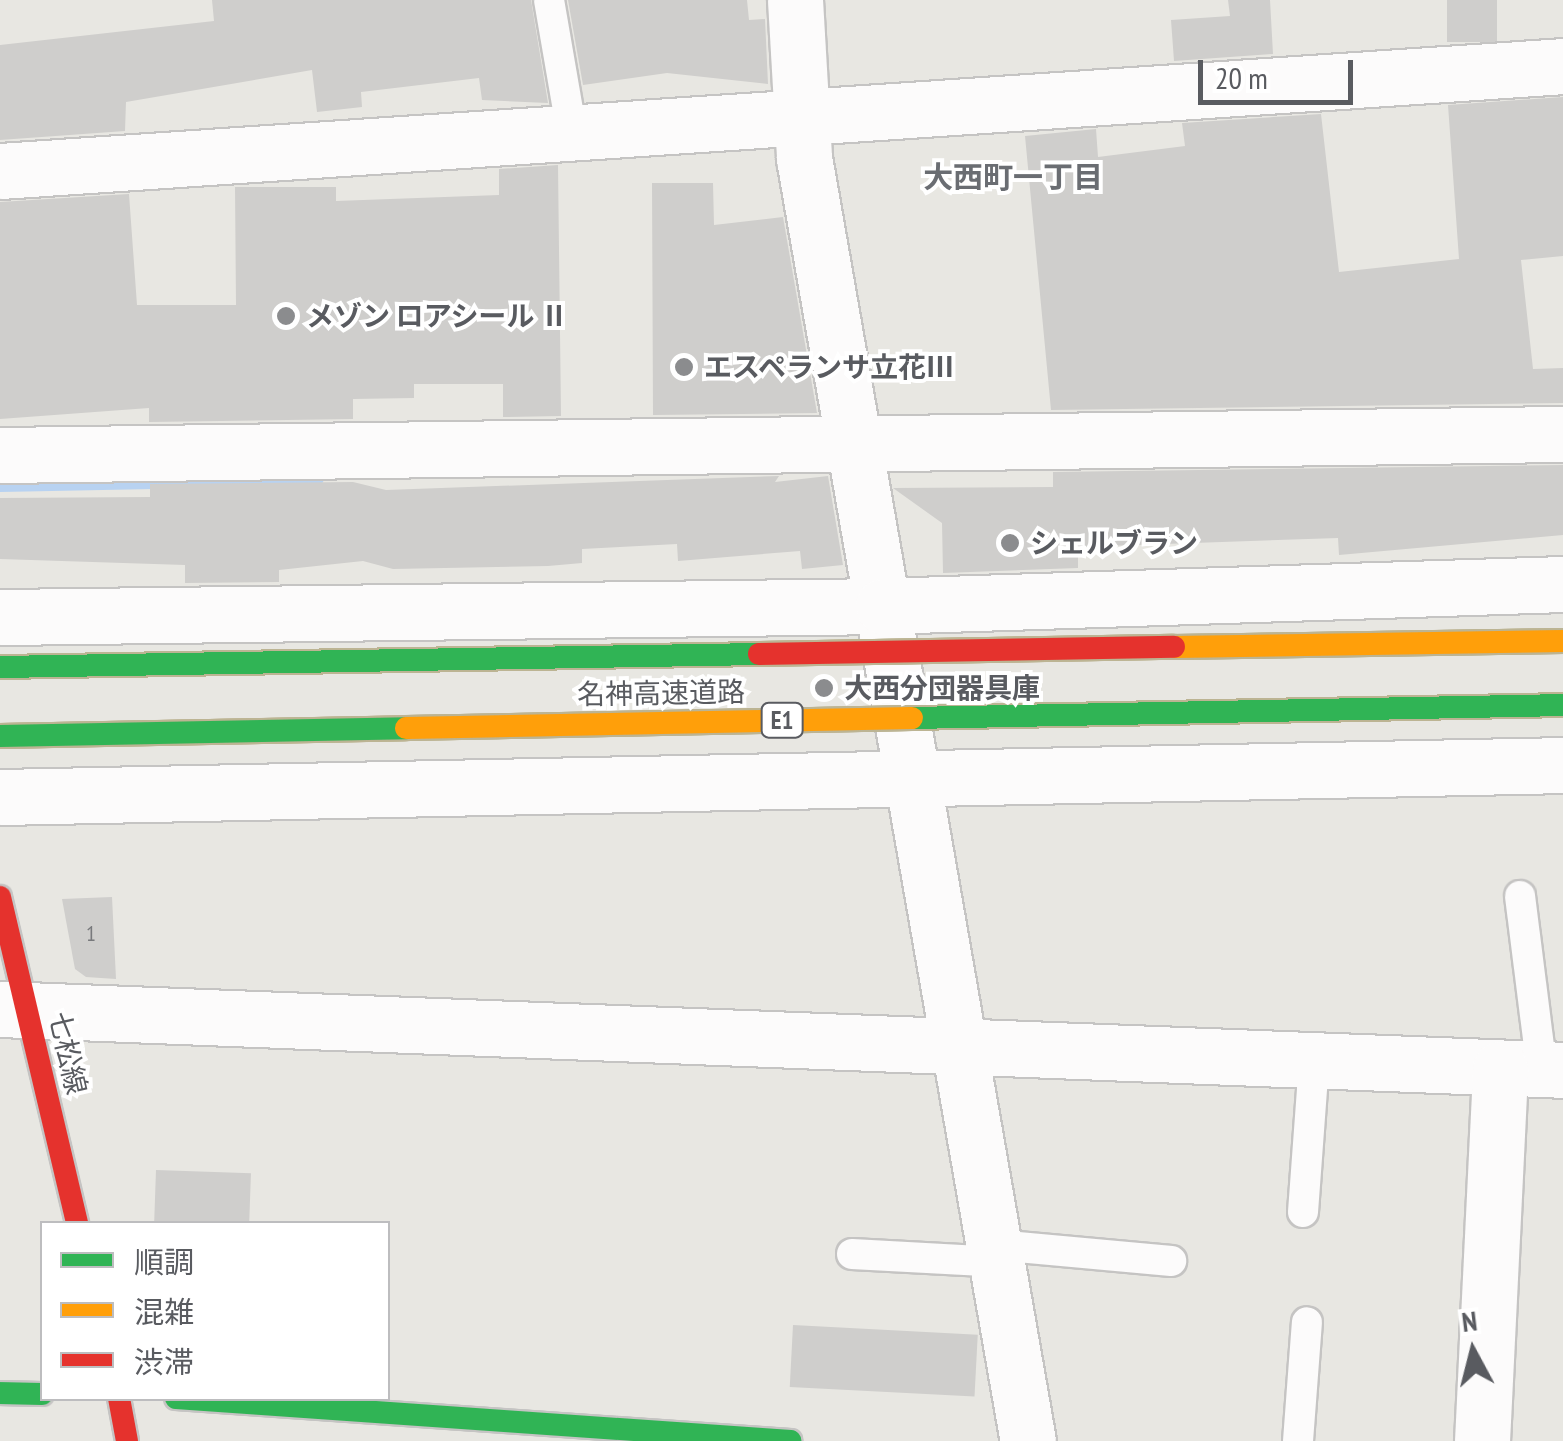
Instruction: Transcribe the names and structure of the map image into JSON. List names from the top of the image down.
{
  "streets": {
    "main road": ["名神高速道路", "E1", "七松線"]
  },
  "districts": ["大西町一丁目"],
  "places": [
    "メゾン ロアシール Ⅱ",
    "エスペランサ立花Ⅲ",
    "シェルブラン",
    "大西分団器具庫"
  ],
  "house_numbers": ["1"],
  "legend": ["順調", "混雑", "渋滞"],
  "scale_bar": "20 m",
  "north": "top"
}
